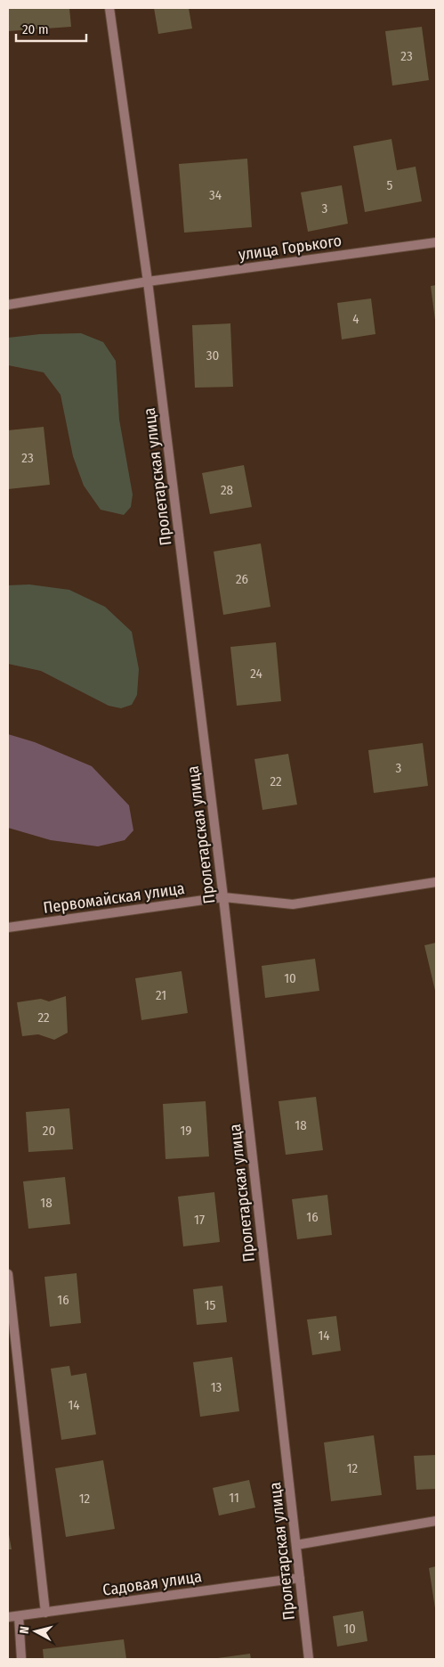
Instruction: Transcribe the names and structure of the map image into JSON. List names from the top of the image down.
{
  "streets": {
    "street": [
      "улица Горького",
      "Пролетарская улица",
      "Первомайская улица",
      "Садовая улица"
    ]
  },
  "crossings": [
    ["улица Горького", "Пролетарская улица"],
    ["Пролетарская улица", "Первомайская улица"],
    ["Пролетарская улица", "Садовая улица"]
  ],
  "house_numbers": [
    "23",
    "5",
    "34",
    "3",
    "4",
    "30",
    "23",
    "28",
    "26",
    "24",
    "3",
    "22",
    "10",
    "21",
    "22",
    "18",
    "20",
    "19",
    "18",
    "16",
    "17",
    "16",
    "15",
    "14",
    "13",
    "14",
    "12",
    "11",
    "12",
    "10"
  ],
  "scale_bar": "20 m",
  "north": "left"
}
